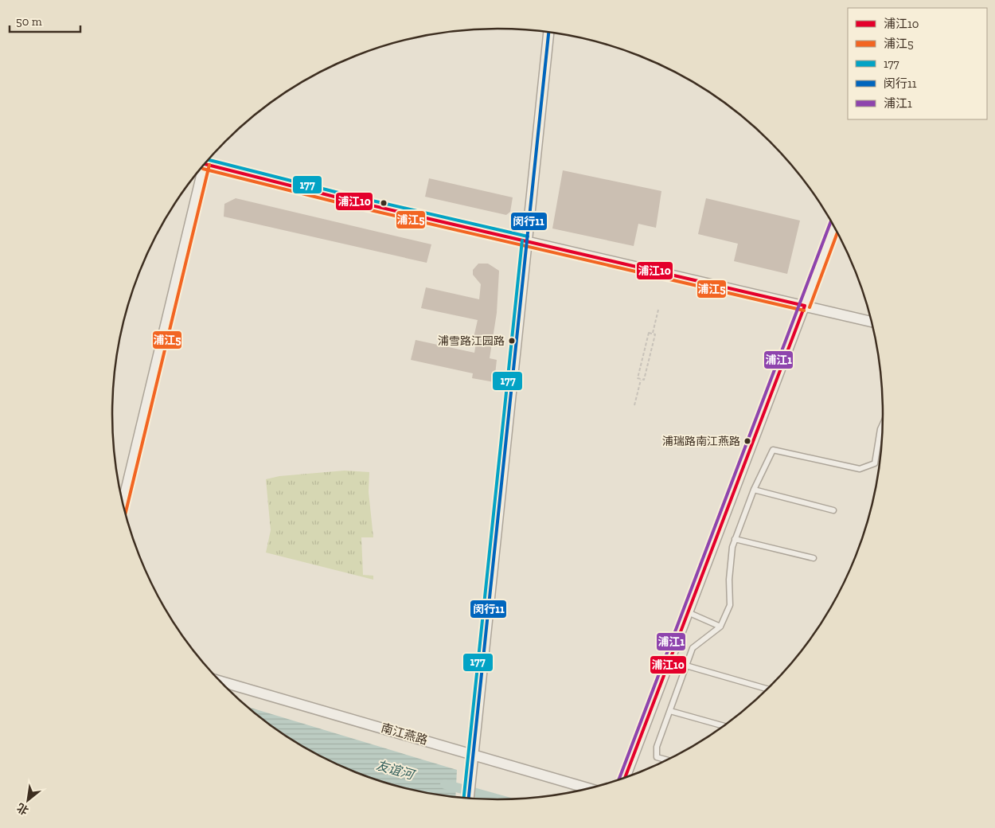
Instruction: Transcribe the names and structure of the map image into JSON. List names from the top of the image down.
{
  "streets": {
    "street": ["南江燕路"]
  },
  "water": ["友谊河"],
  "places": ["浦雪路江园路", "浦瑞路南江燕路"],
  "lines": [
    "transit line 闵行11",
    "transit line 177",
    "transit line 浦江10",
    "transit line 浦江5",
    "transit line 浦江1"
  ],
  "legend": [
    "浦江10",
    "浦江5",
    "177",
    "闵行11",
    "浦江1"
  ],
  "scale_bar": "50 m",
  "north": "bottom left"
}
